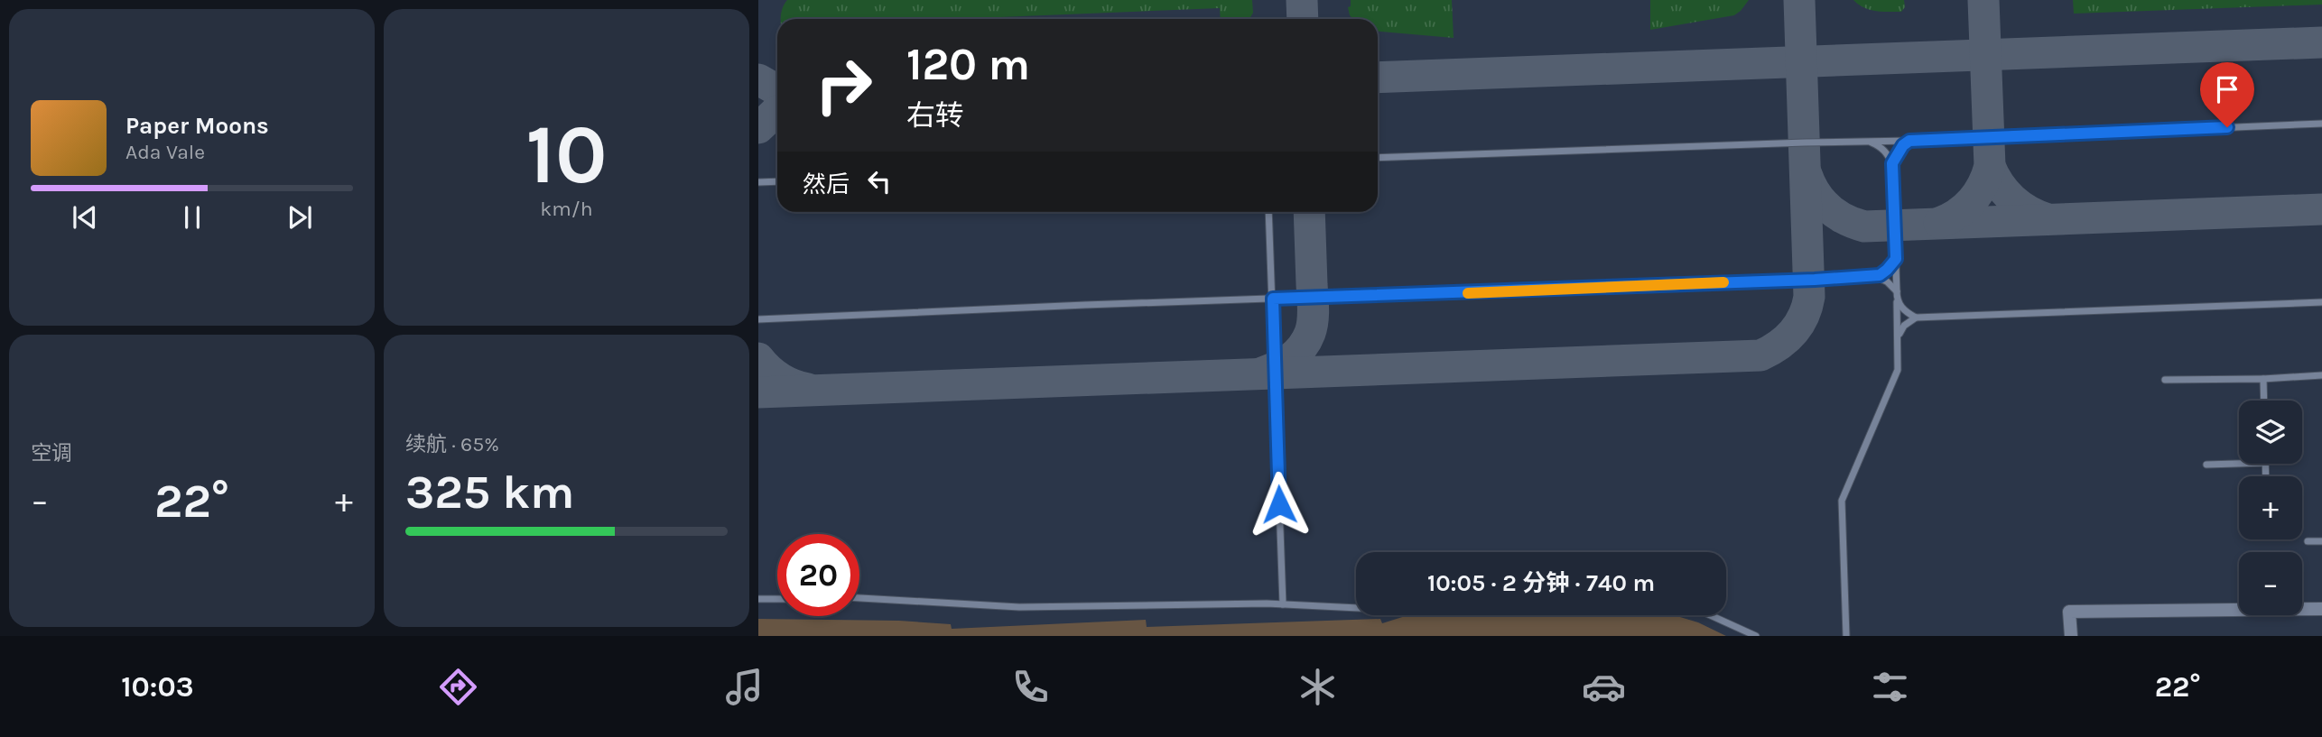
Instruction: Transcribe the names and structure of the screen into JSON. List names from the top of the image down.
{
  "page": {
    "tile": [
      ["10", "km/h"],
      "空调",
      ["续航 · 65%", "325 km"]
    ],
    "turn": ["120 m", "右转"],
    "song": ["Paper Moons", "Ada Vale"],
    "then": "然后",
    "map_buttons": ["+", "−"],
    "heat": ["−", "22°", "+"],
    "limit": "20",
    "trip": "10:05 · 2 分钟 · 740 m",
    "tabs": ["10:03", "22°"]
  }
}
